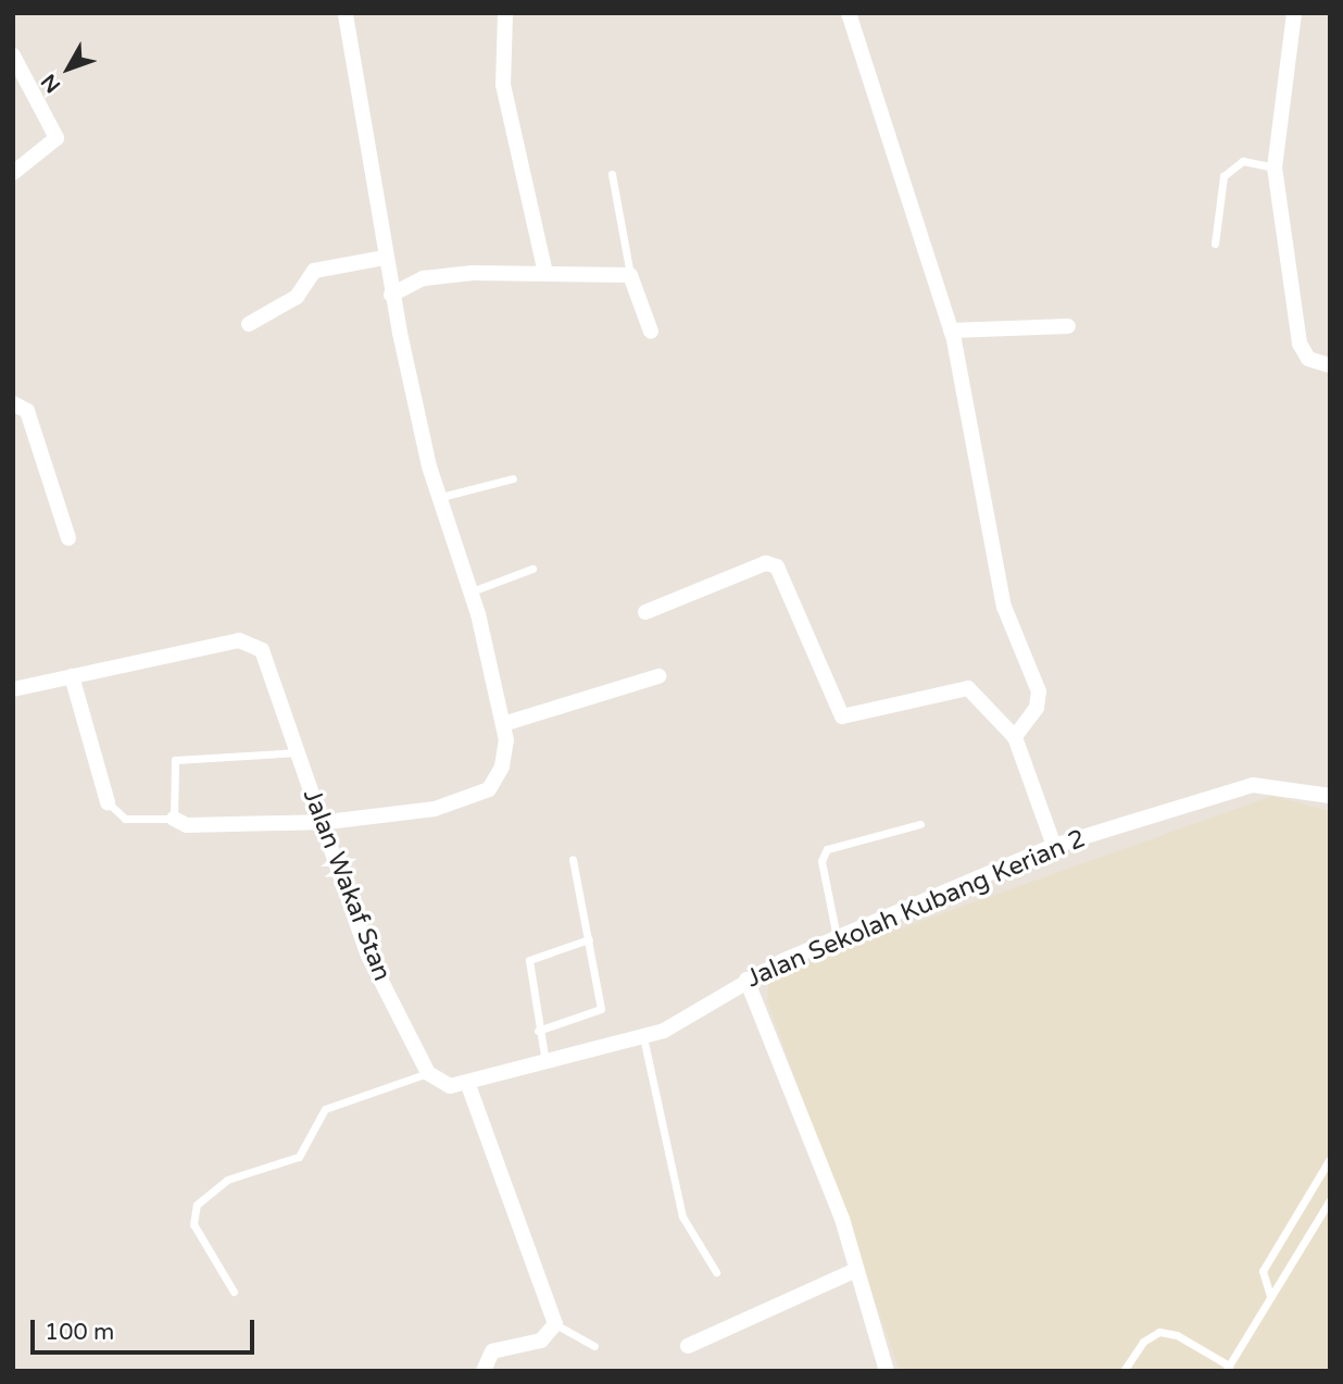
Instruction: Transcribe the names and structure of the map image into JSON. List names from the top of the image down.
{
  "streets": {
    "street": ["Jalan Wakaf Stan", "Jalan Sekolah Kubang Kerian 2"]
  },
  "scale_bar": "100 m",
  "north": "bottom left"
}
